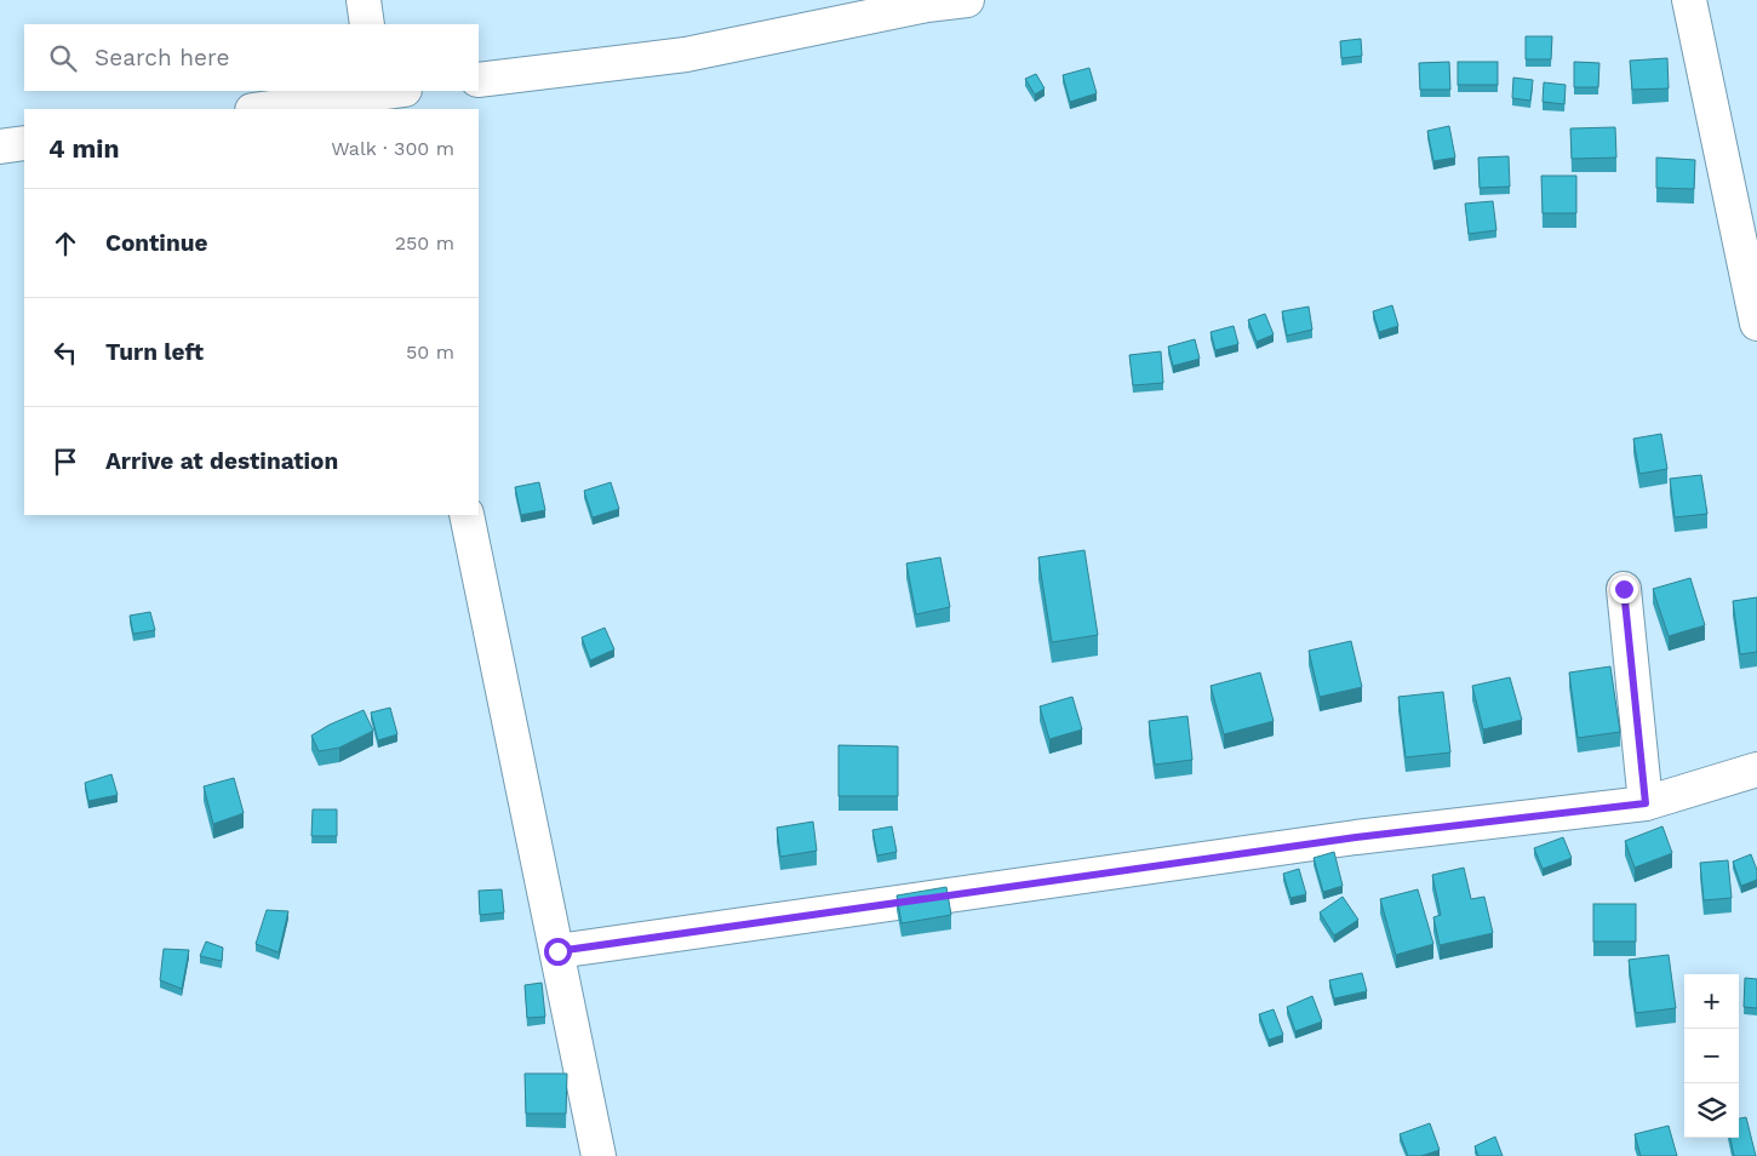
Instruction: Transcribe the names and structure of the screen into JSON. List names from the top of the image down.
{
  "page": {
    "search": "Search here",
    "heading": ["4 min", "Walk · 300 m"],
    "list": [
      ["Continue", "250 m"],
      ["Turn left", "50 m"],
      "Arrive at destination"
    ],
    "map_buttons": ["+", "−"]
  }
}
